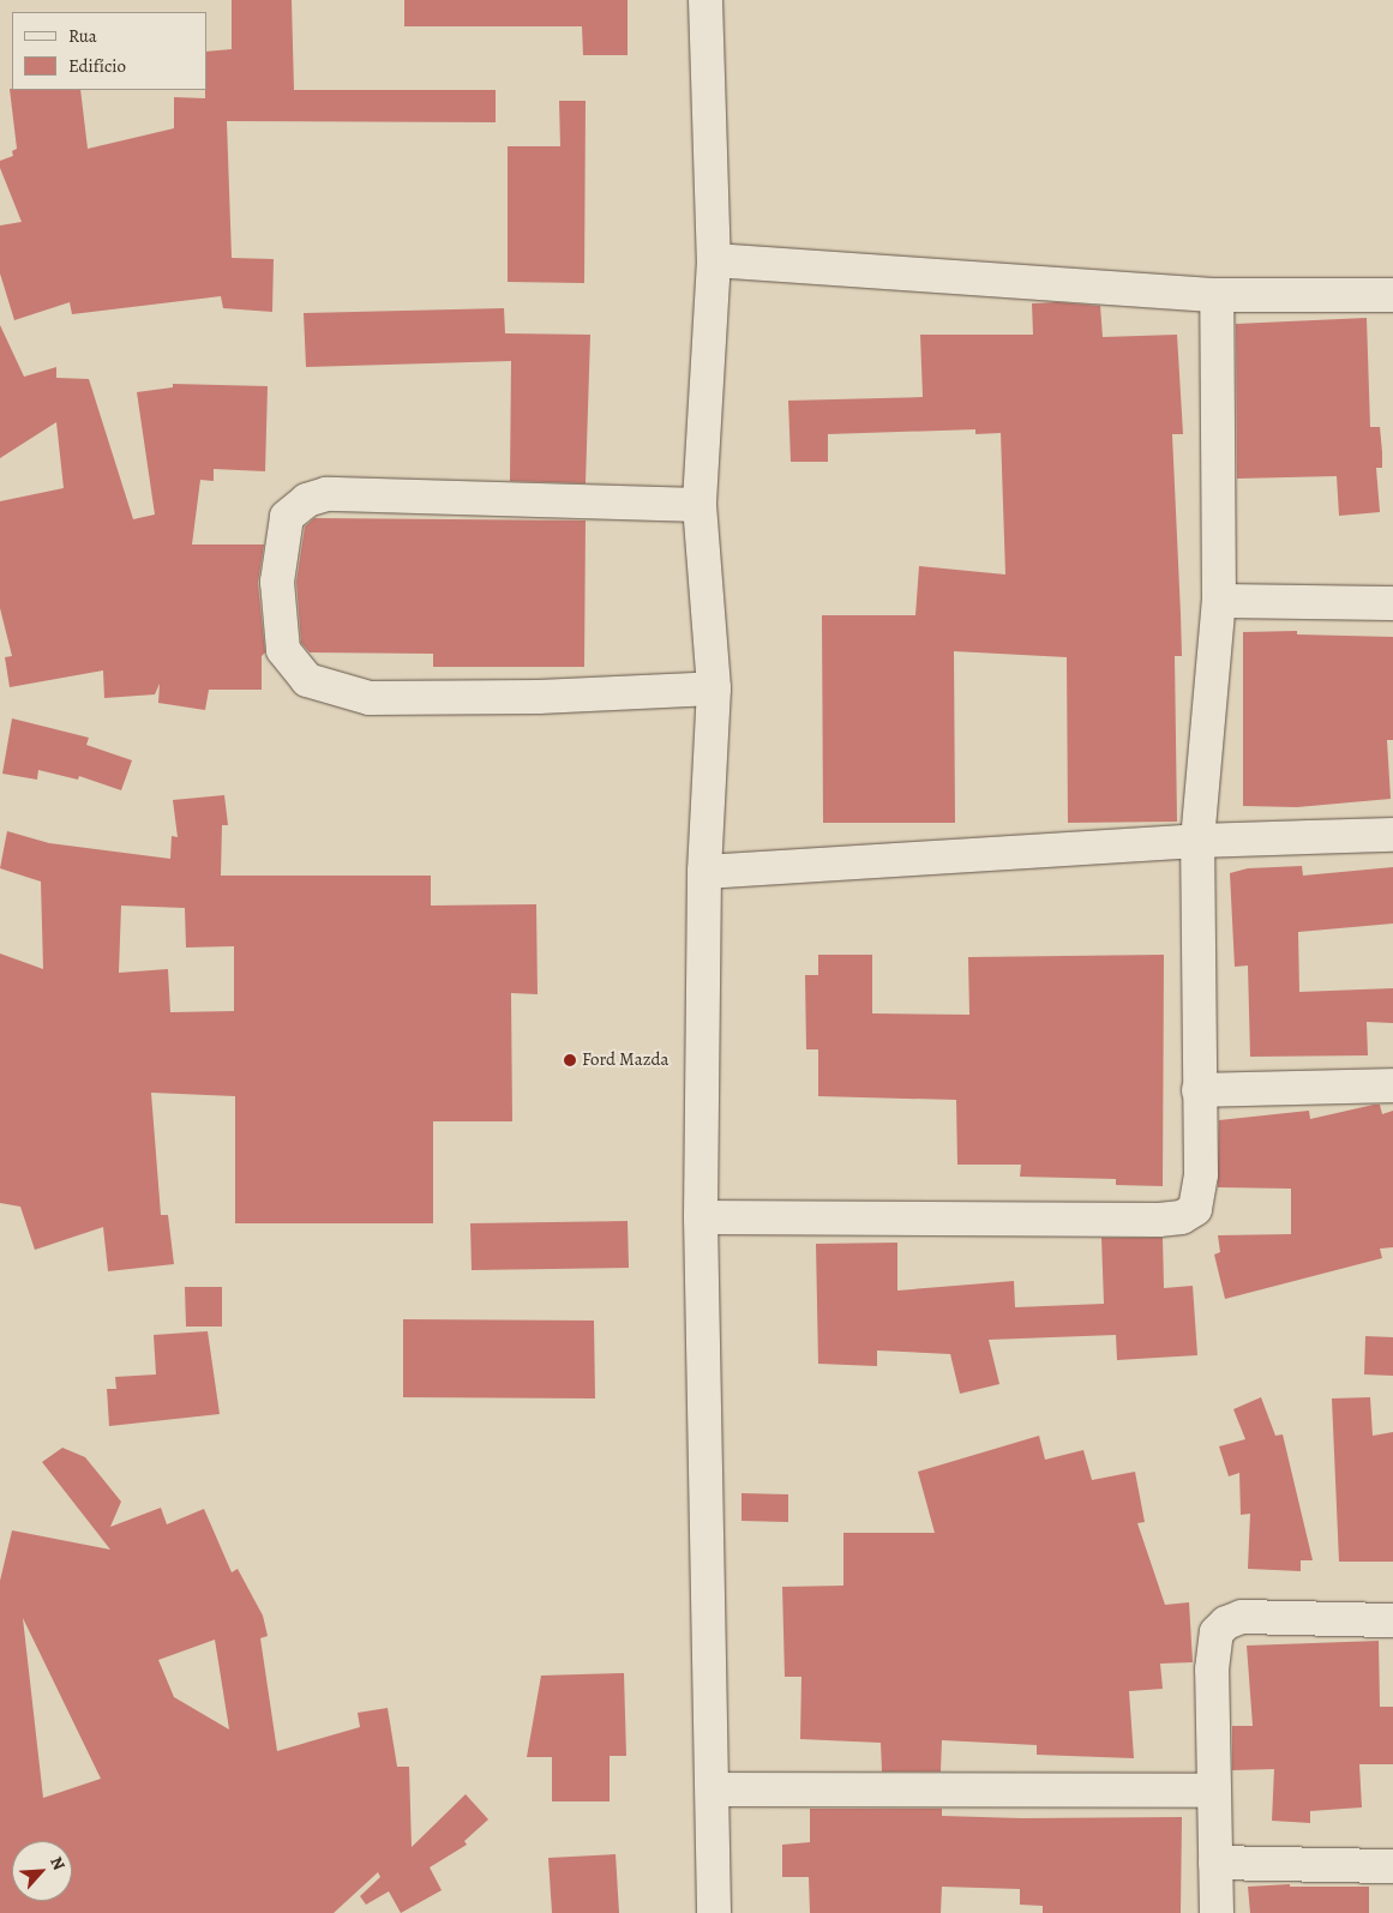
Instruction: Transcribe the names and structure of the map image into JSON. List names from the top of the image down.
{
  "places": ["Ford Mazda"],
  "legend": ["Rua", "Edifício"],
  "north": "top right"
}
